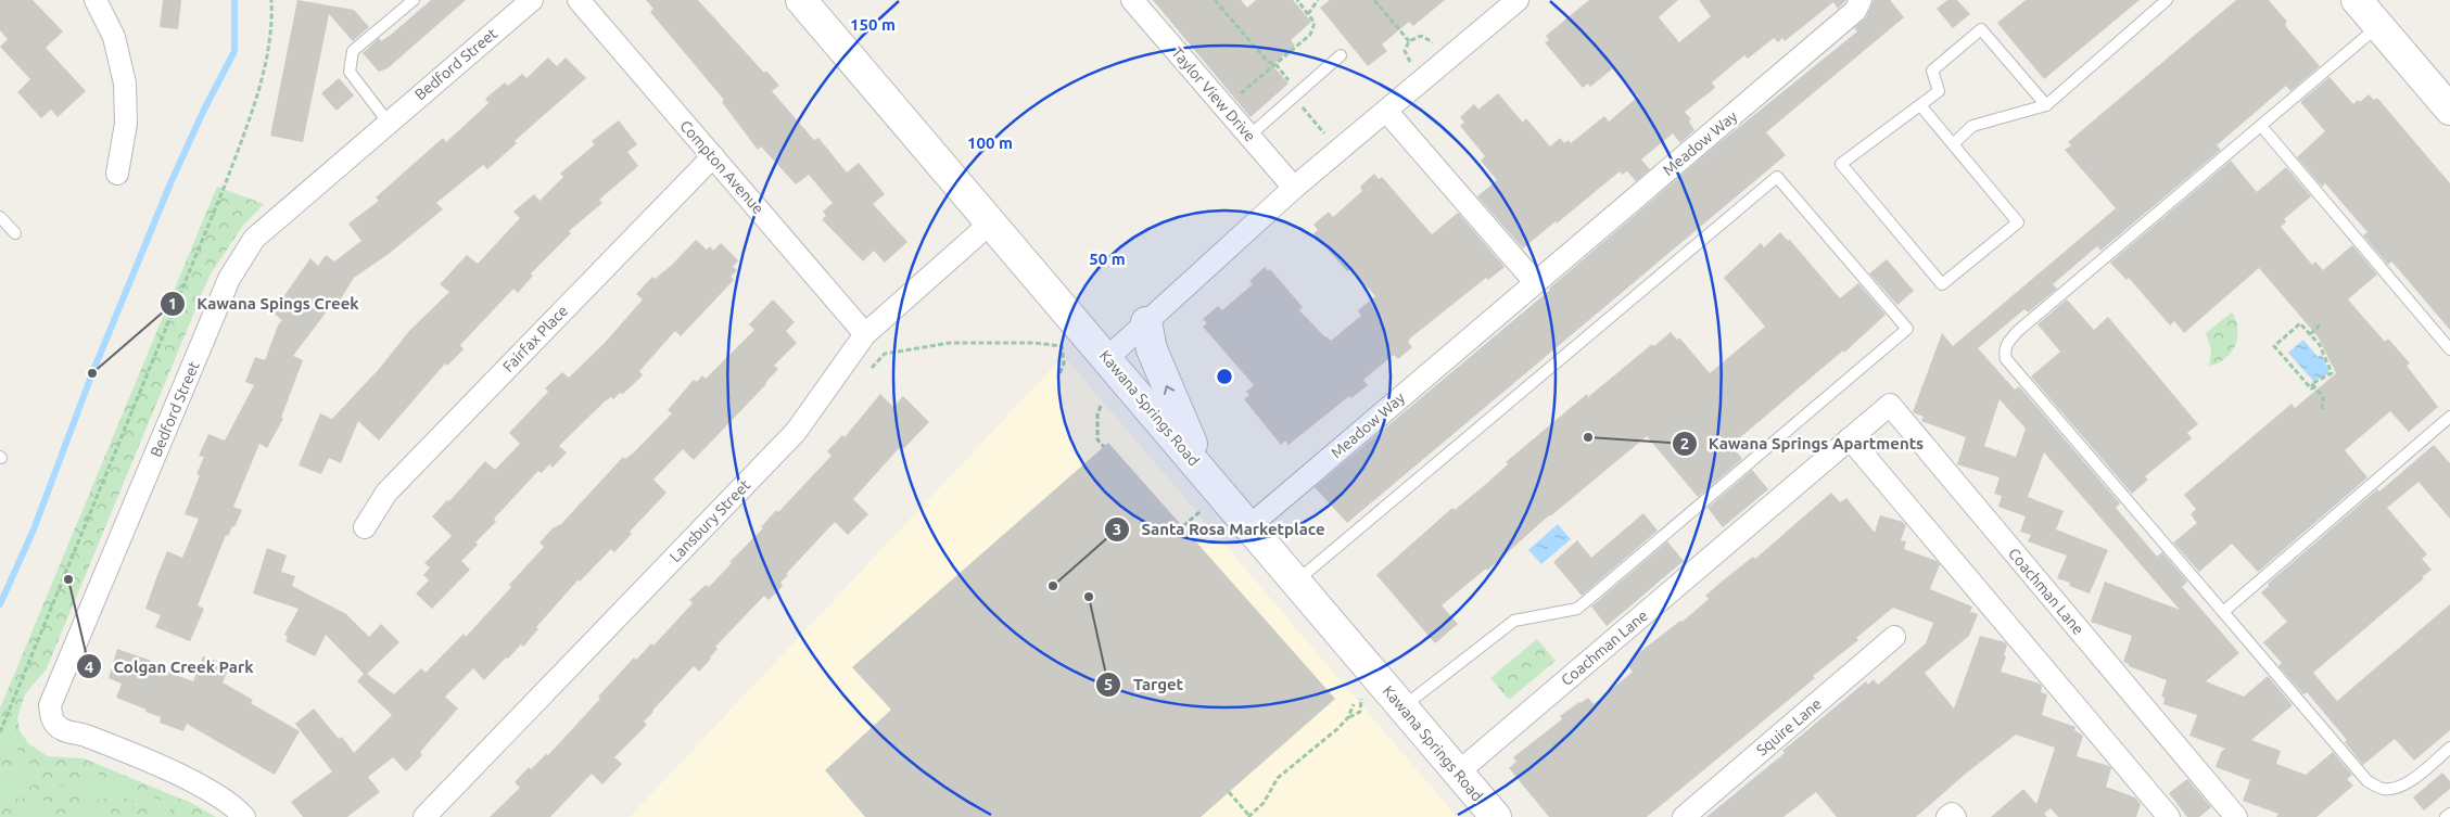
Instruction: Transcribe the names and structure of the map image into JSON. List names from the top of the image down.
{
  "streets": {
    "street": [
      "Bedford Street",
      "Taylor View Drive",
      "Meadow Way",
      "Compton Avenue",
      "Fairfax Place",
      "Kawana Springs Road",
      "Lansbury Street",
      "Coachman Lane",
      "Squire Lane"
    ]
  },
  "crossings": [
    ["Meadow Way", "Kawana Springs Road"],
    ["Compton Avenue", "Fairfax Place"],
    ["Compton Avenue", "Lansbury Street"],
    ["Kawana Springs Road", "Lansbury Street"],
    ["Kawana Springs Road", "Coachman Lane"]
  ],
  "places": [
    "Kawana Spings Creek",
    "Kawana Springs Apartments",
    "Colgan Creek Park",
    "Santa Rosa Marketplace",
    "Target"
  ],
  "rings": ["150 m", "100 m", "50 m"]
}
